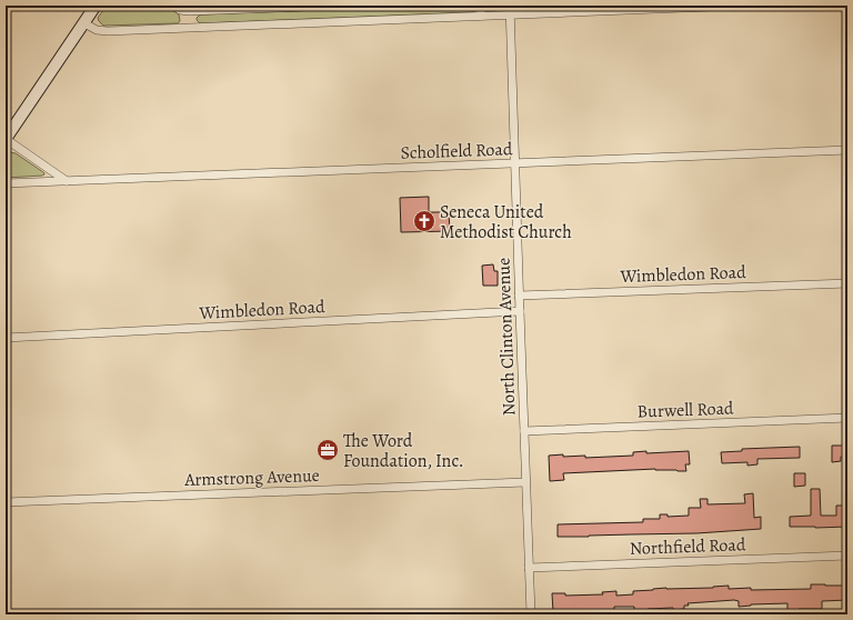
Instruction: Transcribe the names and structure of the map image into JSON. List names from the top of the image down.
{
  "streets": {
    "street": [
      "Scholfield Road",
      "Wimbledon Road",
      "North Clinton Avenue",
      "Burwell Road",
      "Armstrong Avenue",
      "Northfield Road"
    ]
  },
  "crossings": [
    ["Scholfield Road", "North Clinton Avenue"],
    ["Wimbledon Road", "North Clinton Avenue"],
    ["North Clinton Avenue", "Burwell Road"],
    ["North Clinton Avenue", "Armstrong Avenue"],
    ["North Clinton Avenue", "Northfield Road"]
  ],
  "places": {
    "church": ["Seneca United Methodist Church"],
    "office": ["The Word Foundation, Inc."]
  }
}
